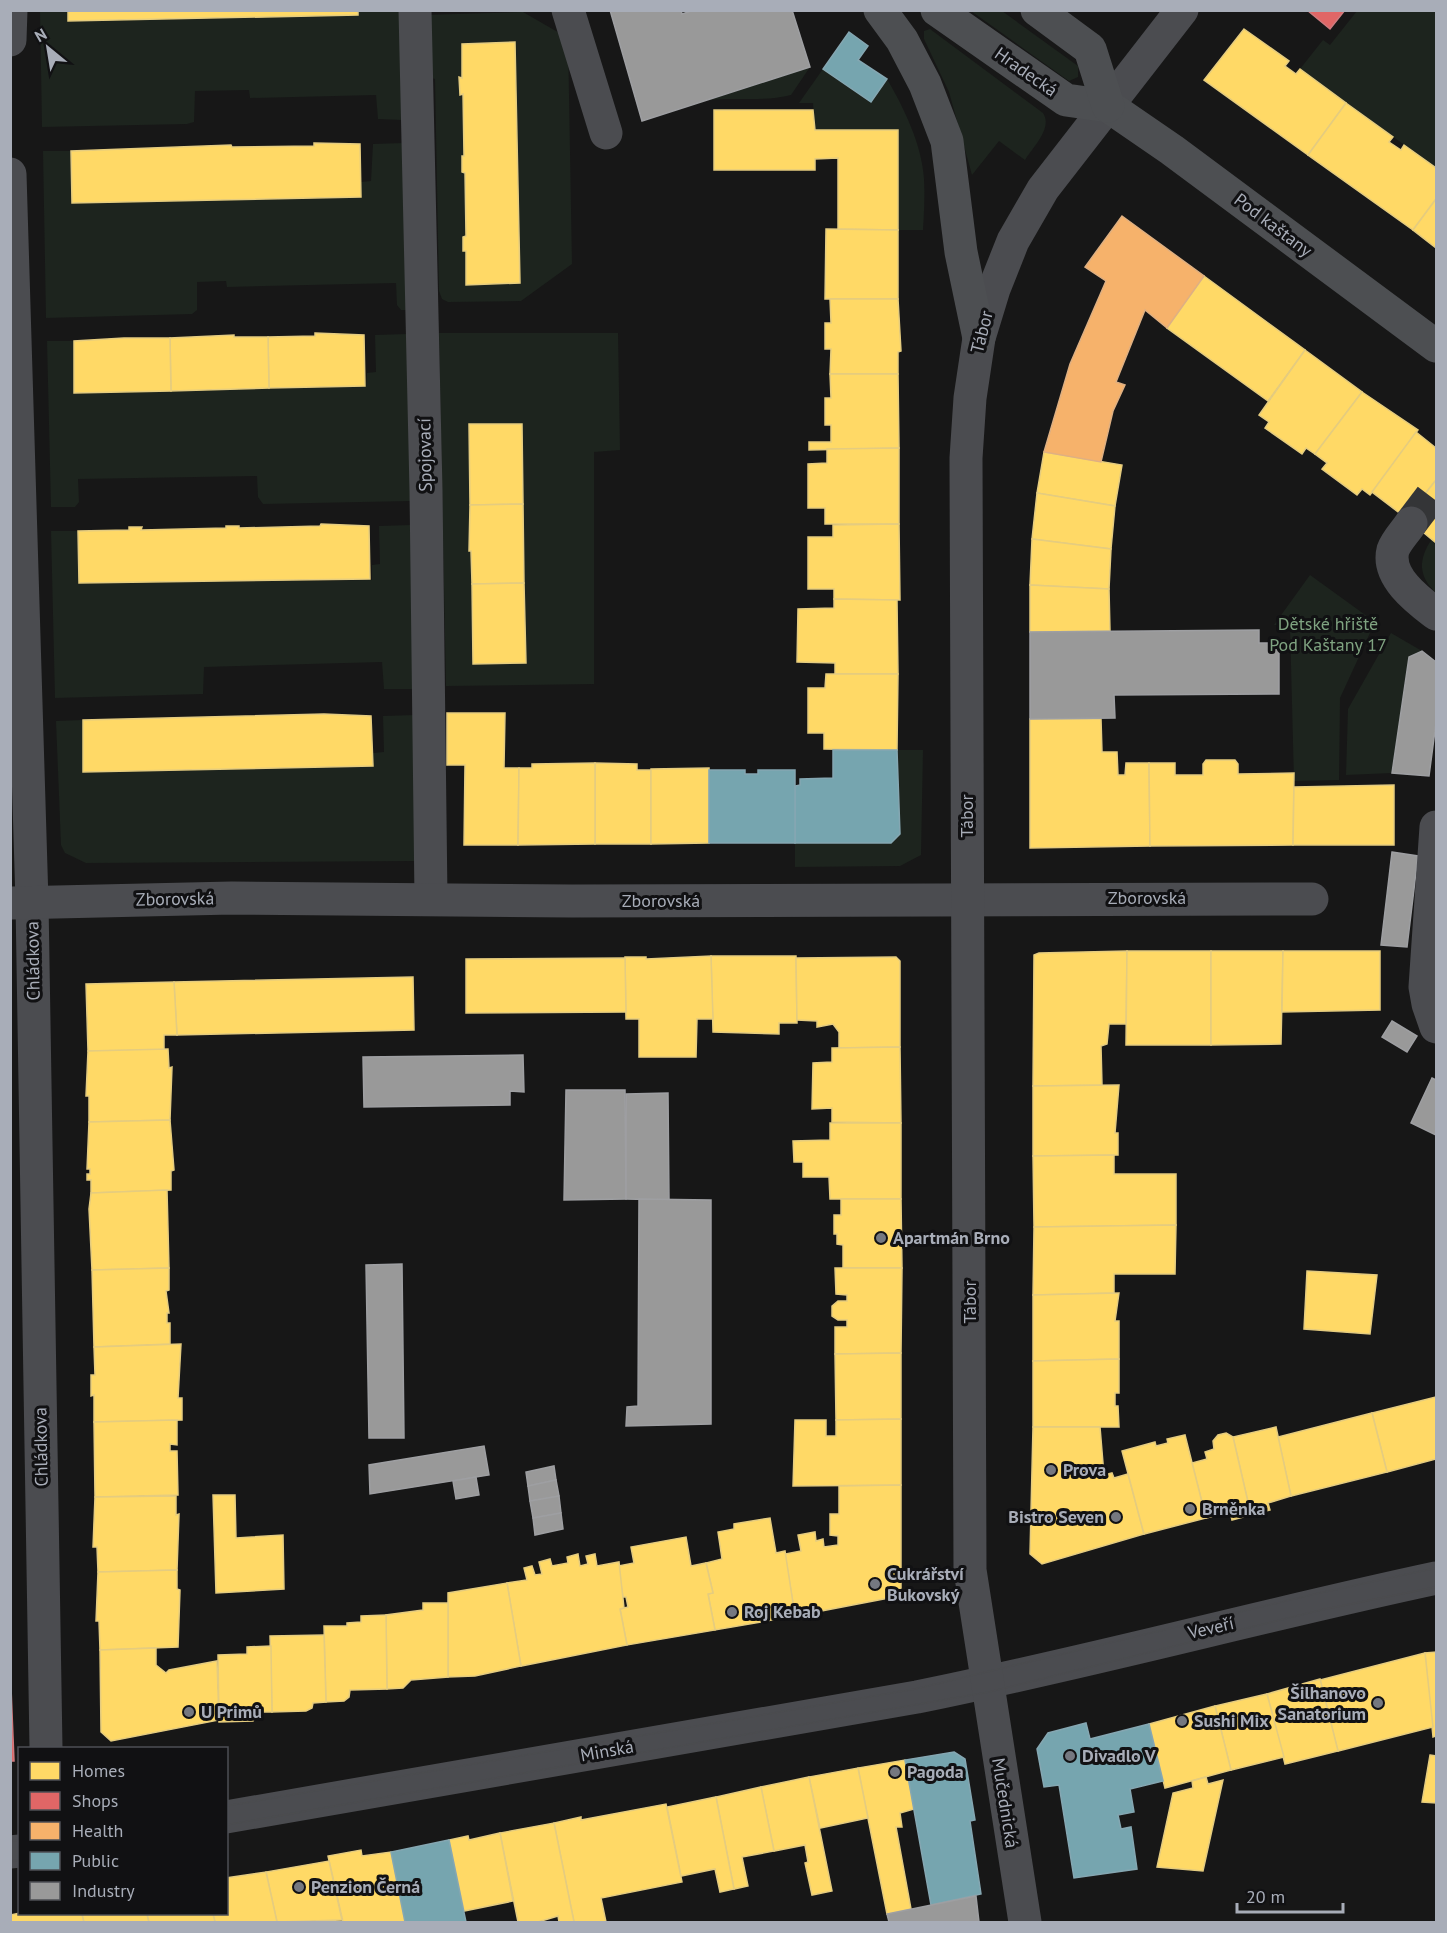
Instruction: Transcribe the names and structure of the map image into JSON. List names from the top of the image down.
{
  "streets": {
    "main road": ["Hradecká", "Pod kaštany"],
    "street": [
      "Tábor",
      "Spojovací",
      "Zborovská",
      "Chládkova",
      "Veveří",
      "Minská",
      "Mučednická"
    ]
  },
  "crossings": [
    ["Hradecká", "Pod kaštany"],
    ["Hradecká", "Tábor"],
    ["Pod kaštany", "Tábor"],
    ["Tábor", "Zborovská"],
    ["Tábor", "Veveří"],
    ["Tábor", "Minská"],
    ["Tábor", "Mučednická"],
    ["Spojovací", "Zborovská"],
    ["Zborovská", "Chládkova"],
    ["Veveří", "Minská"],
    ["Veveří", "Mučednická"],
    ["Minská", "Mučednická"]
  ],
  "parks": ["Dětské hřiště Pod Kaštany 17"],
  "places": [
    "Apartmán Brno",
    "Prova",
    "Brněnka",
    "Bistro Seven",
    "Cukrářství Bukovský",
    "Roj Kebab",
    "Šilhanovo Sanatorium",
    "U Primů",
    "Sushi Mix",
    "Divadlo V",
    "Pagoda",
    "Penzion Černá"
  ],
  "legend": [
    "Homes",
    "Shops",
    "Health",
    "Public",
    "Industry"
  ],
  "scale_bar": "20 m",
  "north": "top left"
}
